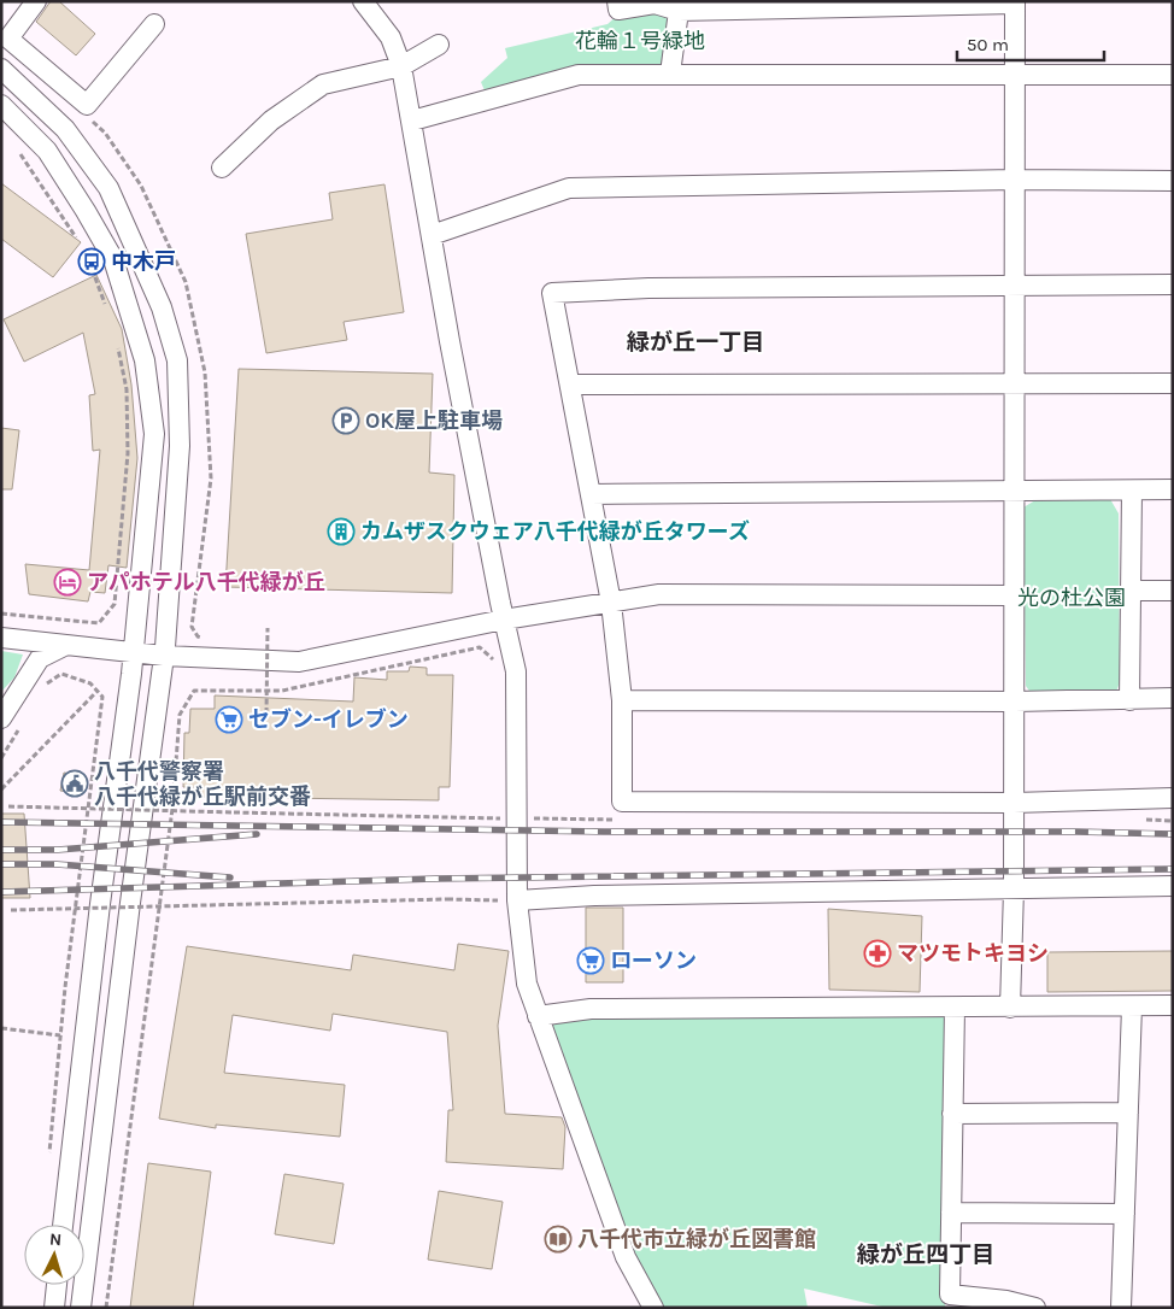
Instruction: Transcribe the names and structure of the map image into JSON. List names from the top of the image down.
{
  "districts": ["緑が丘一丁目", "緑が丘四丁目"],
  "parks": ["花輪１号緑地", "光の杜公園"],
  "places": {
    "bus stop": ["中木戸"],
    "parking": ["OK屋上駐車場"],
    "building": ["カムザスクウェア八千代緑が丘タワーズ"],
    "hotel": ["アパホテル八千代緑が丘"],
    "supermarket": ["セブン-イレブン", "ローソン"],
    "public building": ["八千代警察署 八千代緑が丘駅前交番"],
    "pharmacy": ["マツモトキヨシ"],
    "library": ["八千代市立緑が丘図書館"]
  },
  "scale_bar": "50 m",
  "north": "top"
}
